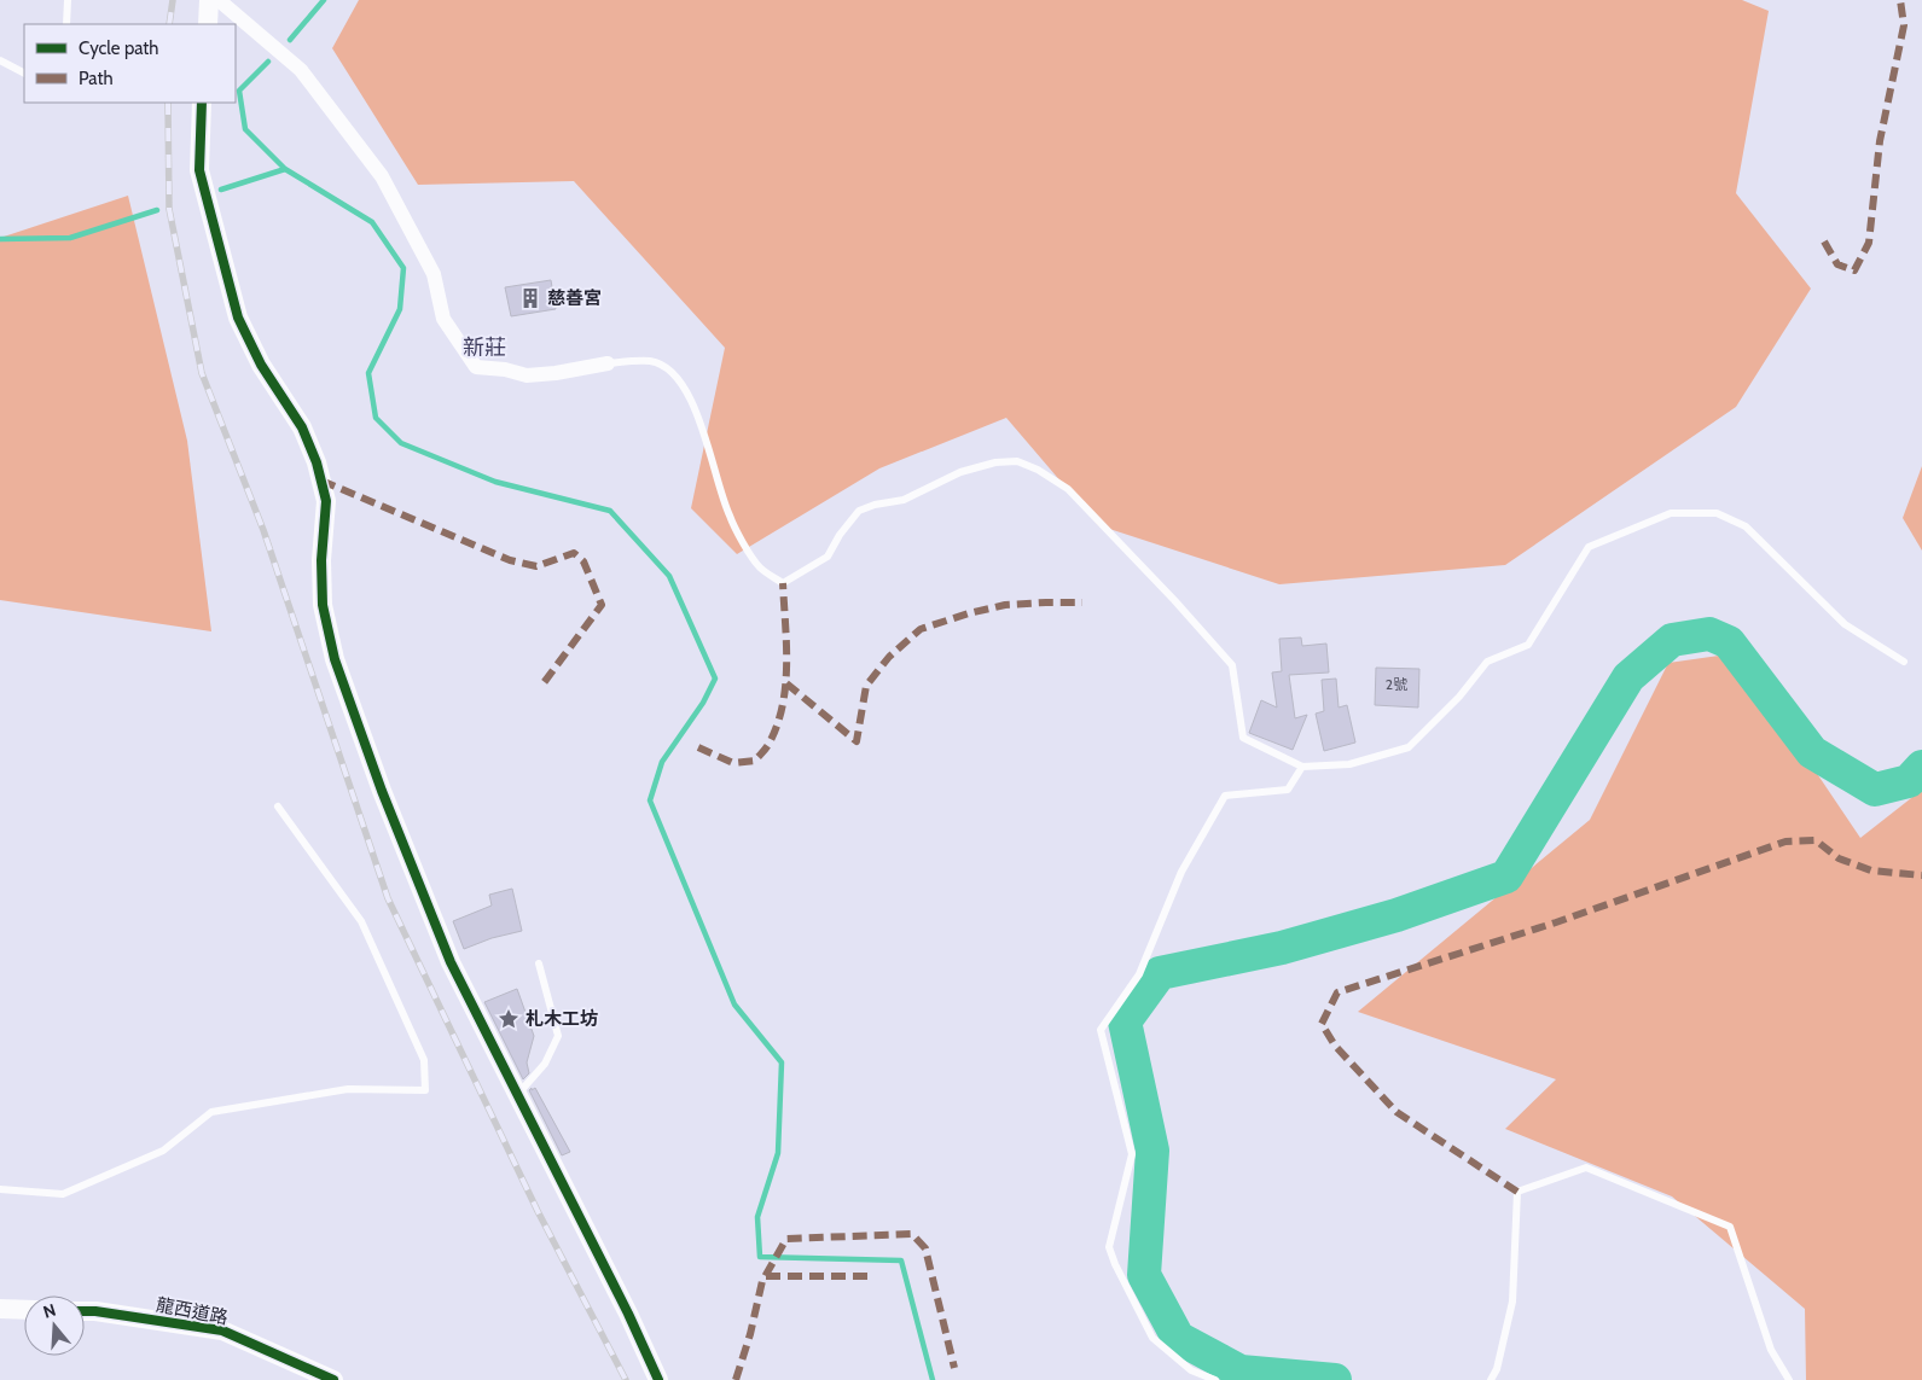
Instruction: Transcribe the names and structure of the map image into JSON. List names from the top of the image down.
{
  "streets": {
    "street": ["龍西道路"]
  },
  "districts": ["新莊"],
  "places": {
    "building": ["慈善宮"],
    "place": ["札木工坊"]
  },
  "house_numbers": ["2號"],
  "legend": ["Cycle path", "Path"],
  "north": "top"
}
